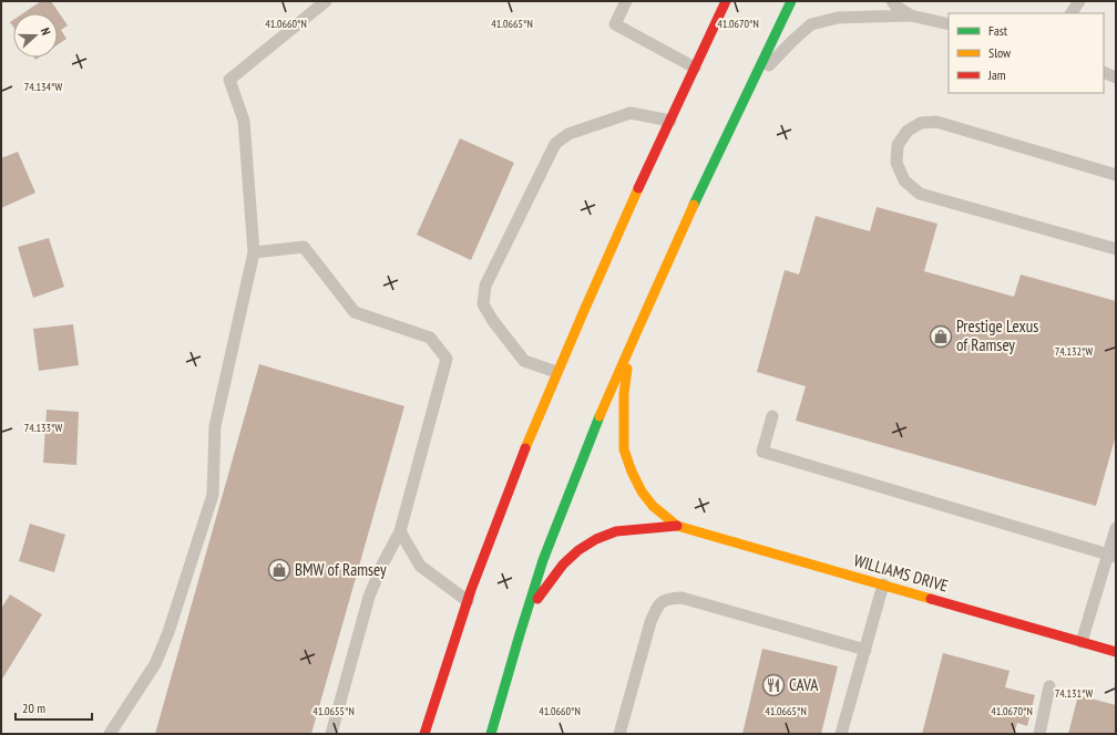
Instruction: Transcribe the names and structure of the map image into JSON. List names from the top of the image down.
{
  "streets": {
    "main road": ["WILLIAMS DRIVE"]
  },
  "places": {
    "shop": ["Prestige Lexus of Ramsey", "BMW of Ramsey"],
    "restaurant": ["CAVA"]
  },
  "legend": ["Fast", "Slow", "Jam"],
  "scale_bar": "20 m",
  "north": "right",
  "coordinates": [
    "41.0660°N",
    "41.0665°N",
    "41.0670°N",
    "74.134°W",
    "74.132°W",
    "74.133°W",
    "74.131°W",
    "41.0655°N"
  ]
}
